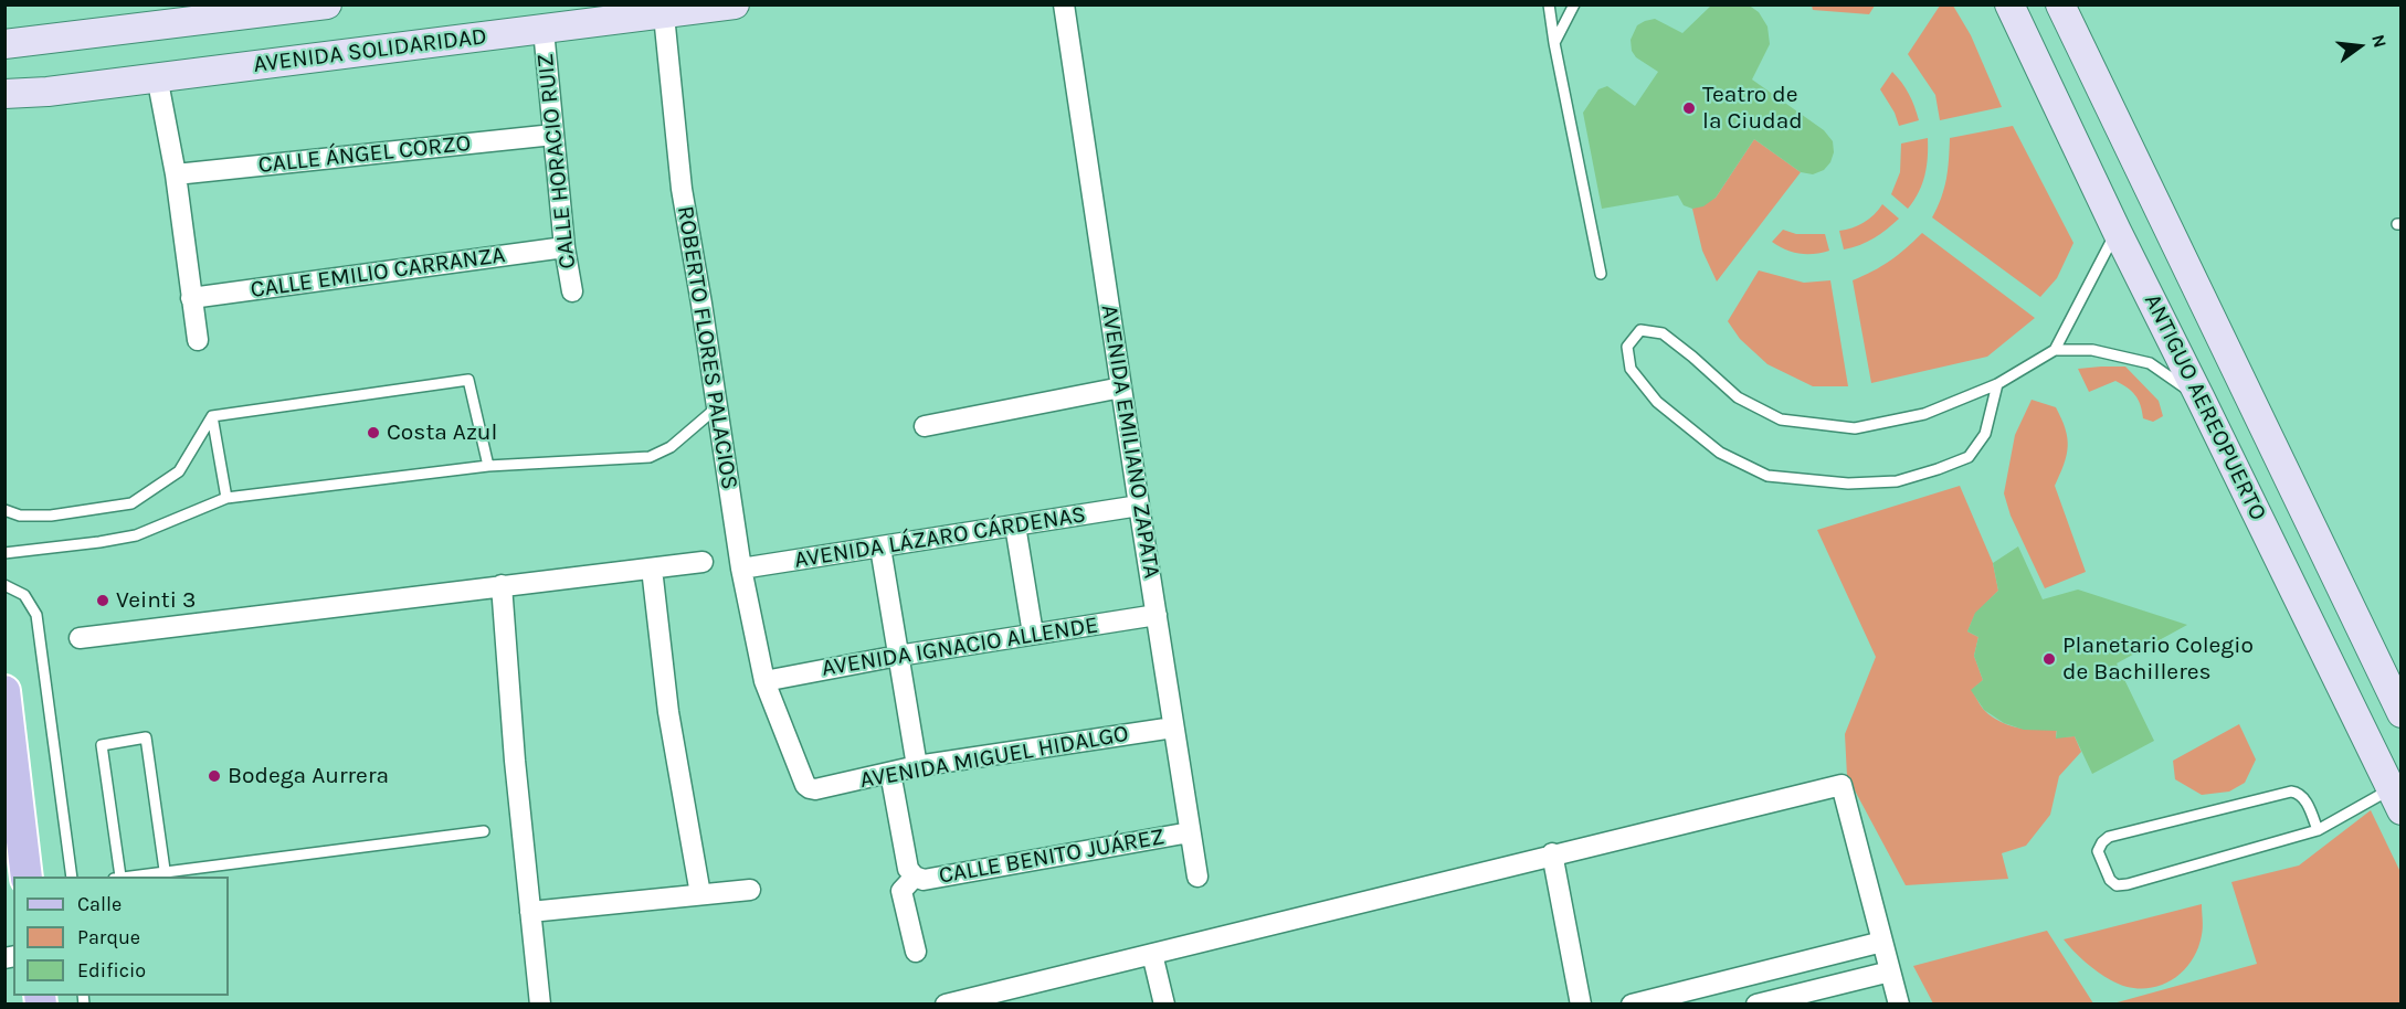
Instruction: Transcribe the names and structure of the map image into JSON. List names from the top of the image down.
{
  "streets": {
    "main road": ["AVENIDA SOLIDARIDAD", "ANTIGUO AEREOPUERTO"],
    "street": [
      "CALLE ÁNGEL CORZO",
      "CALLE HORACIO RUIZ",
      "CALLE EMILIO CARRANZA",
      "ROBERTO FLORES PALACIOS",
      "AVENIDA EMILIANO ZAPATA",
      "AVENIDA LÁZARO CÁRDENAS",
      "AVENIDA IGNACIO ALLENDE",
      "AVENIDA MIGUEL HIDALGO",
      "CALLE BENITO JUÁREZ"
    ]
  },
  "crossings": [
    ["AVENIDA SOLIDARIDAD", "CALLE HORACIO RUIZ"],
    ["AVENIDA SOLIDARIDAD", "ROBERTO FLORES PALACIOS"],
    ["CALLE ÁNGEL CORZO", "CALLE HORACIO RUIZ"],
    ["CALLE HORACIO RUIZ", "CALLE EMILIO CARRANZA"],
    ["ROBERTO FLORES PALACIOS", "AVENIDA LÁZARO CÁRDENAS"],
    ["ROBERTO FLORES PALACIOS", "AVENIDA IGNACIO ALLENDE"],
    ["ROBERTO FLORES PALACIOS", "AVENIDA MIGUEL HIDALGO"],
    ["AVENIDA EMILIANO ZAPATA", "AVENIDA LÁZARO CÁRDENAS"],
    ["AVENIDA EMILIANO ZAPATA", "AVENIDA IGNACIO ALLENDE"],
    ["AVENIDA EMILIANO ZAPATA", "AVENIDA MIGUEL HIDALGO"],
    ["AVENIDA EMILIANO ZAPATA", "CALLE BENITO JUÁREZ"],
    ["AVENIDA IGNACIO ALLENDE", "AVENIDA MIGUEL HIDALGO"]
  ],
  "places": [
    "Teatro de la Ciudad",
    "Costa Azul",
    "Veinti 3",
    "Planetario Colegio de Bachilleres",
    "Bodega Aurrera"
  ],
  "legend": ["Calle", "Parque", "Edificio"],
  "north": "right"
}
